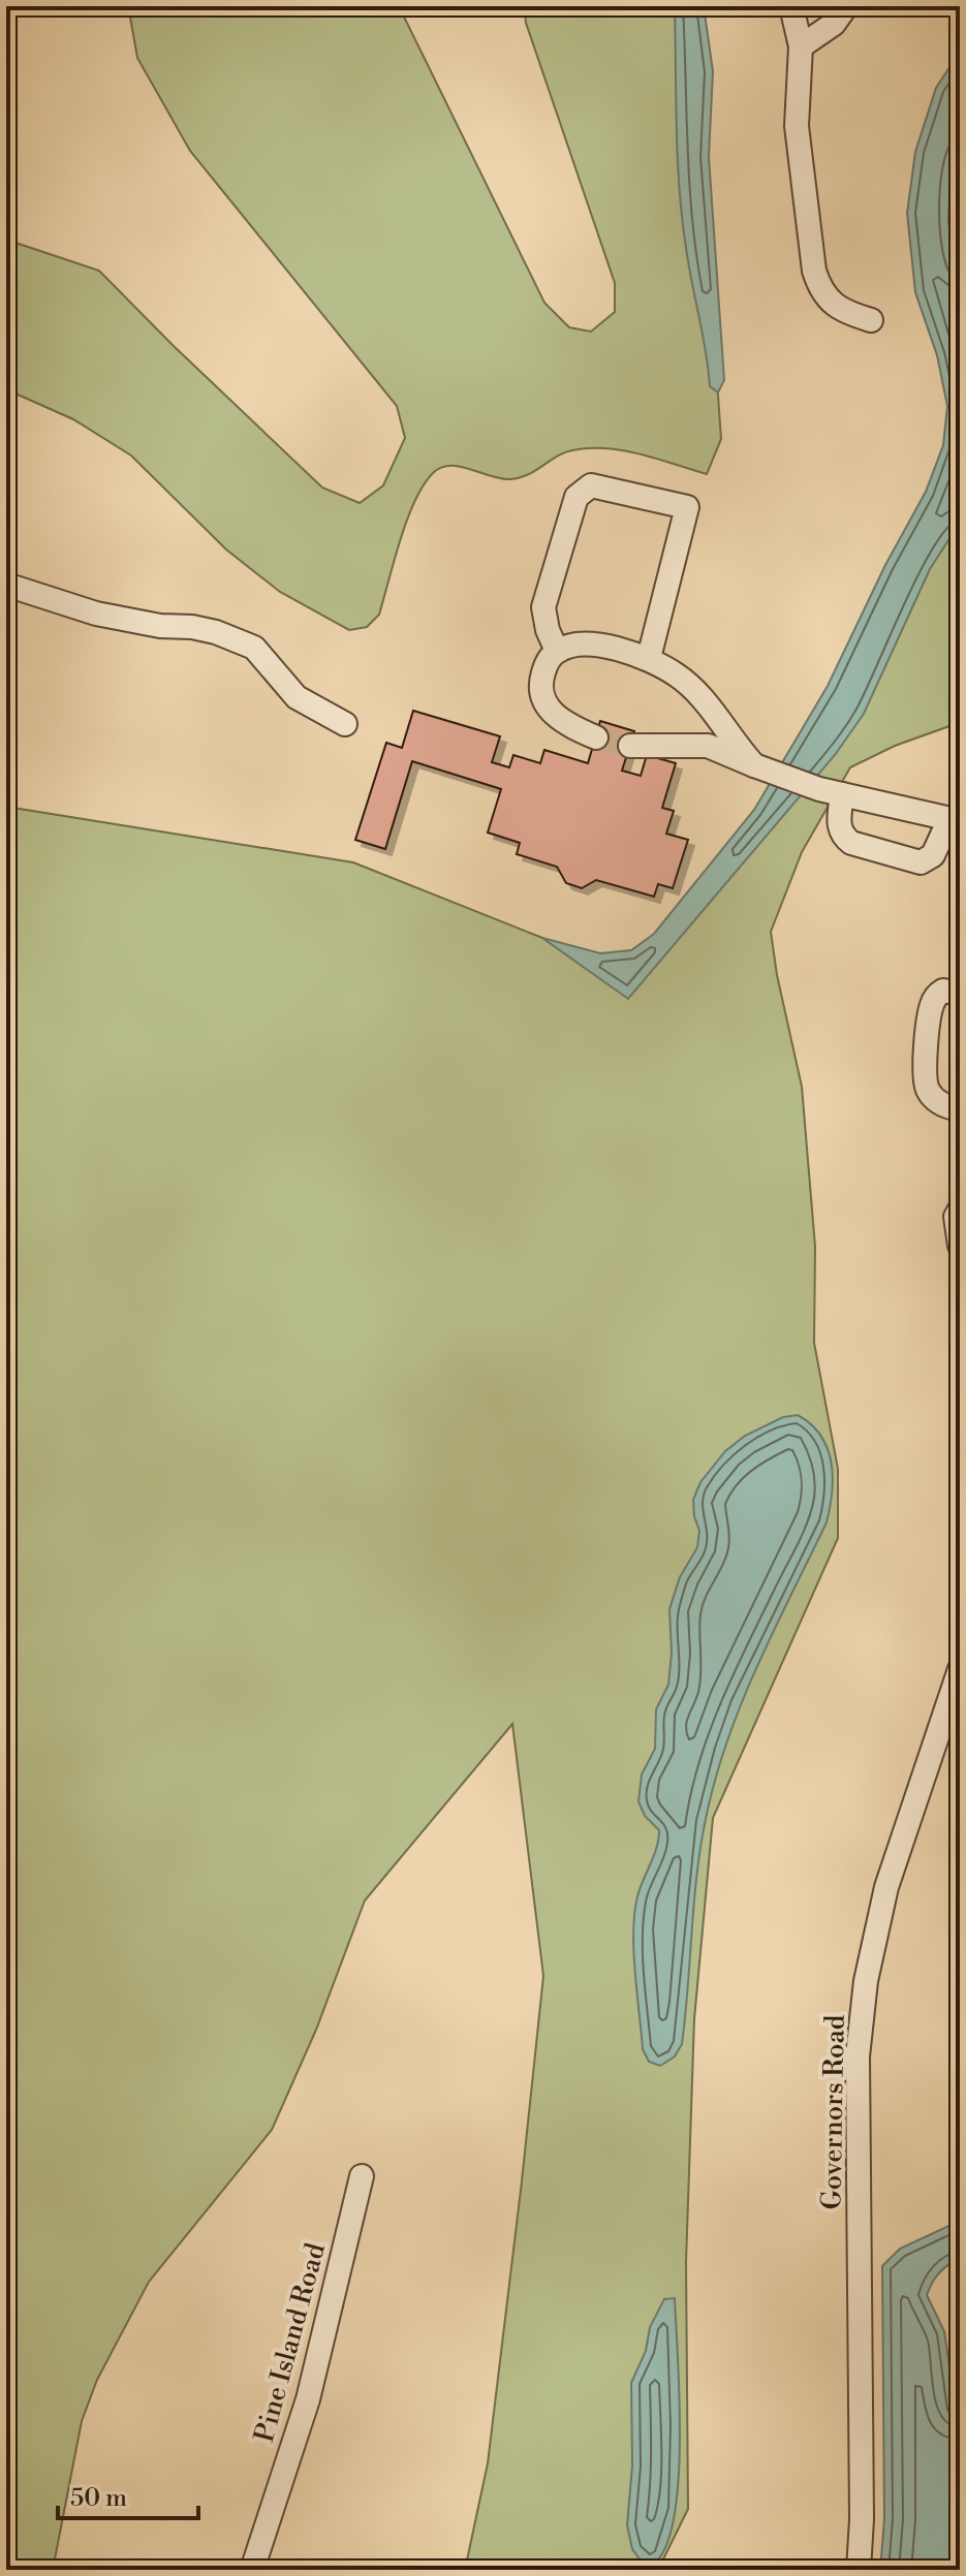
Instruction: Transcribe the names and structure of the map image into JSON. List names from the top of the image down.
{
  "streets": {
    "street": ["Governors Road", "Pine Island Road"]
  },
  "scale_bar": "50 m"
}
